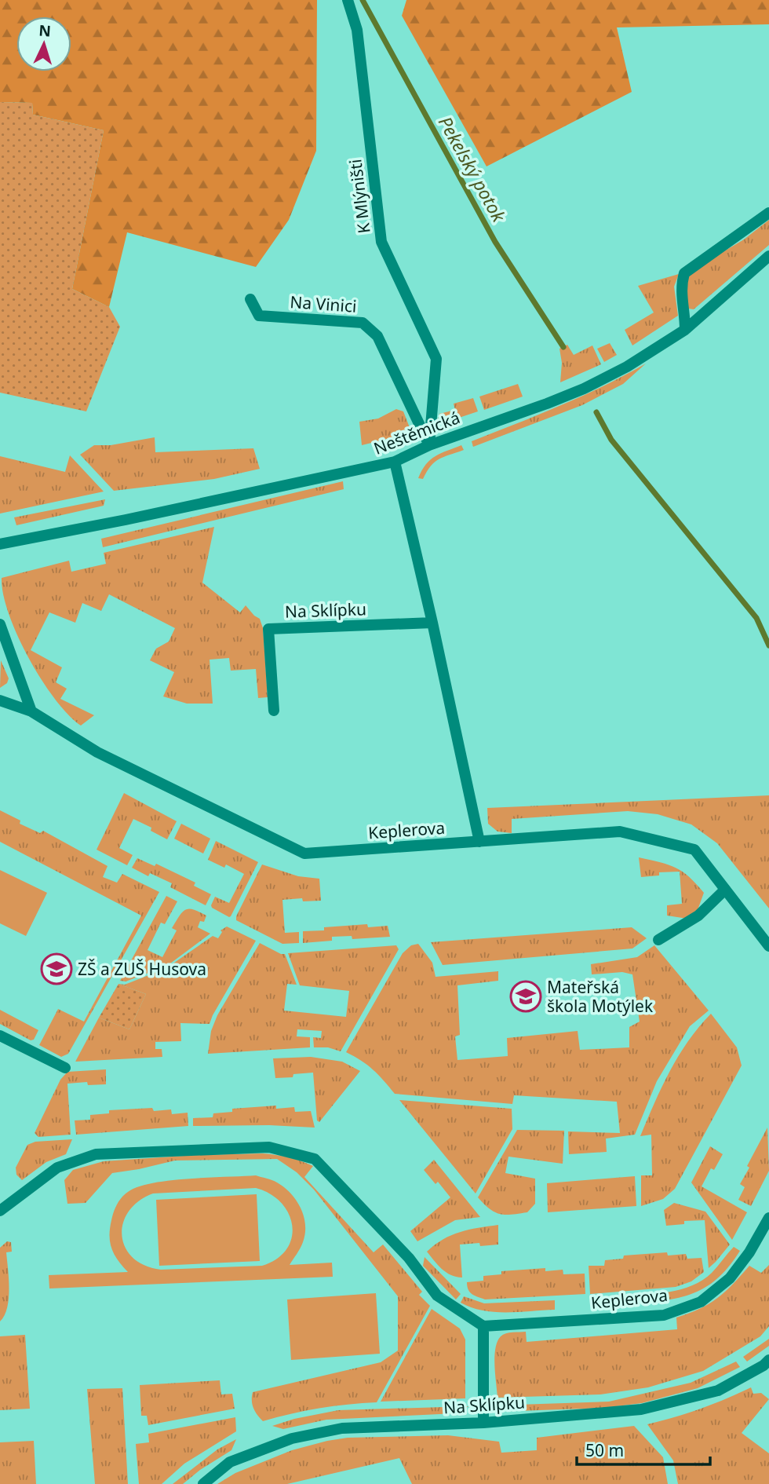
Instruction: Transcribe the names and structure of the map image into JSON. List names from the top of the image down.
{
  "streets": {
    "street": [
      "K Mlýništi",
      "Na Vinici",
      "Neštěmická",
      "Na Sklípku",
      "Keplerova"
    ]
  },
  "crossings": [
    ["K Mlýništi", "Na Vinici"],
    ["K Mlýništi", "Neštěmická"],
    ["Na Vinici", "Neštěmická"]
  ],
  "water": ["Pekelský potok"],
  "places": {
    "school or university": ["ZŠ a ZUŠ Husova", "Mateřská škola Motýlek"]
  },
  "scale_bar": "50 m",
  "north": "top"
}
